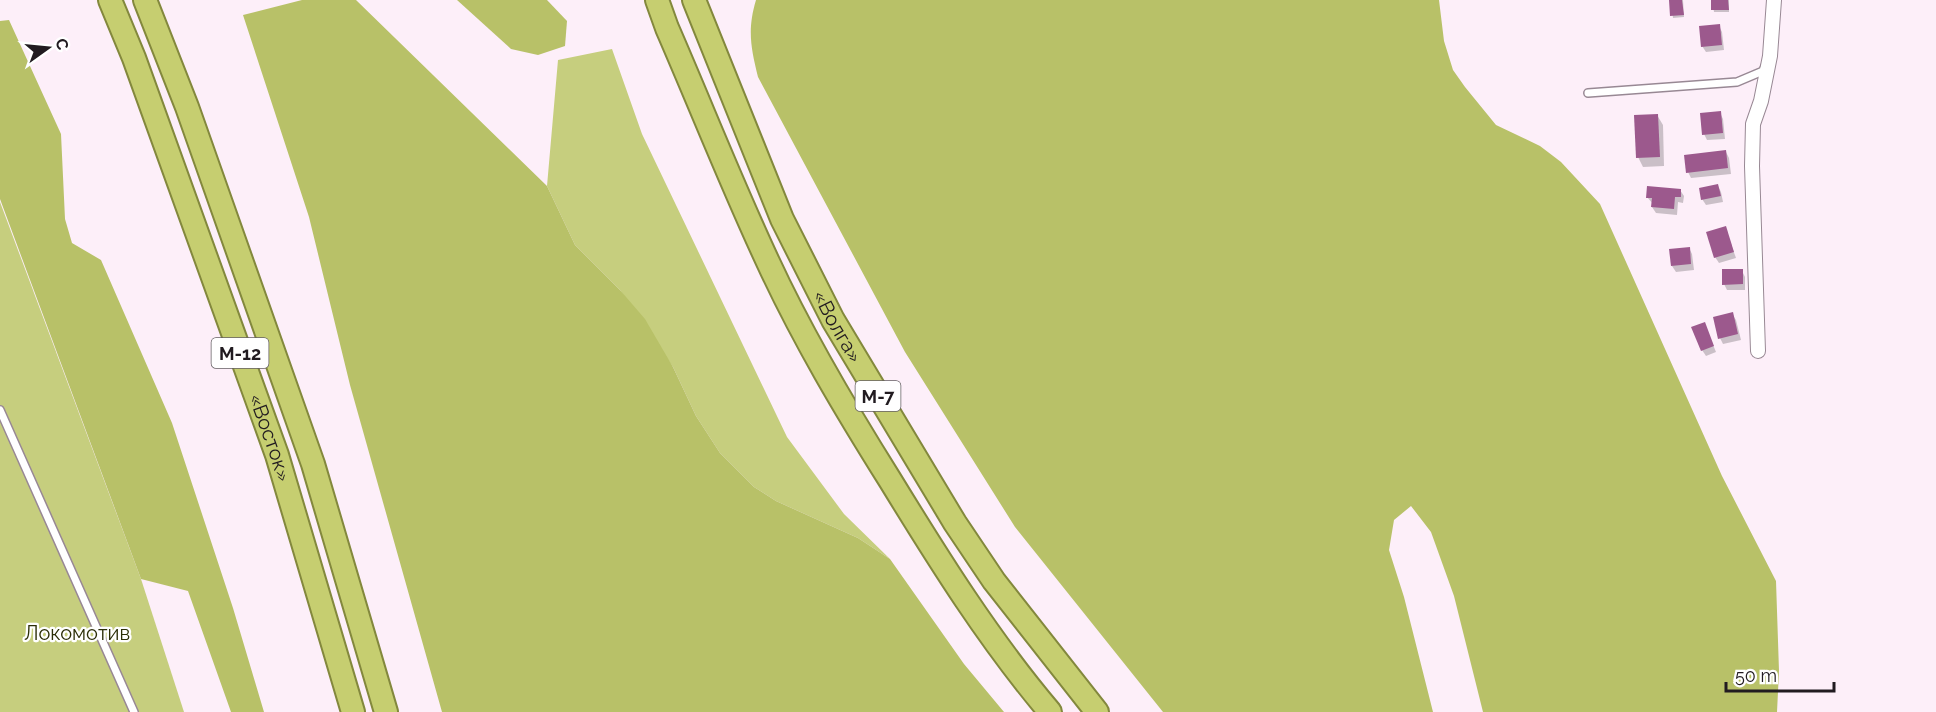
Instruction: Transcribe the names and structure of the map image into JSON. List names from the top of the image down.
{
  "streets": {
    "highway": [
      "«Волга»",
      "М-12",
      "М-7",
      "«Восток»"
    ]
  },
  "parks": ["Локомотив"],
  "scale_bar": "50 m",
  "north": "right"
}
